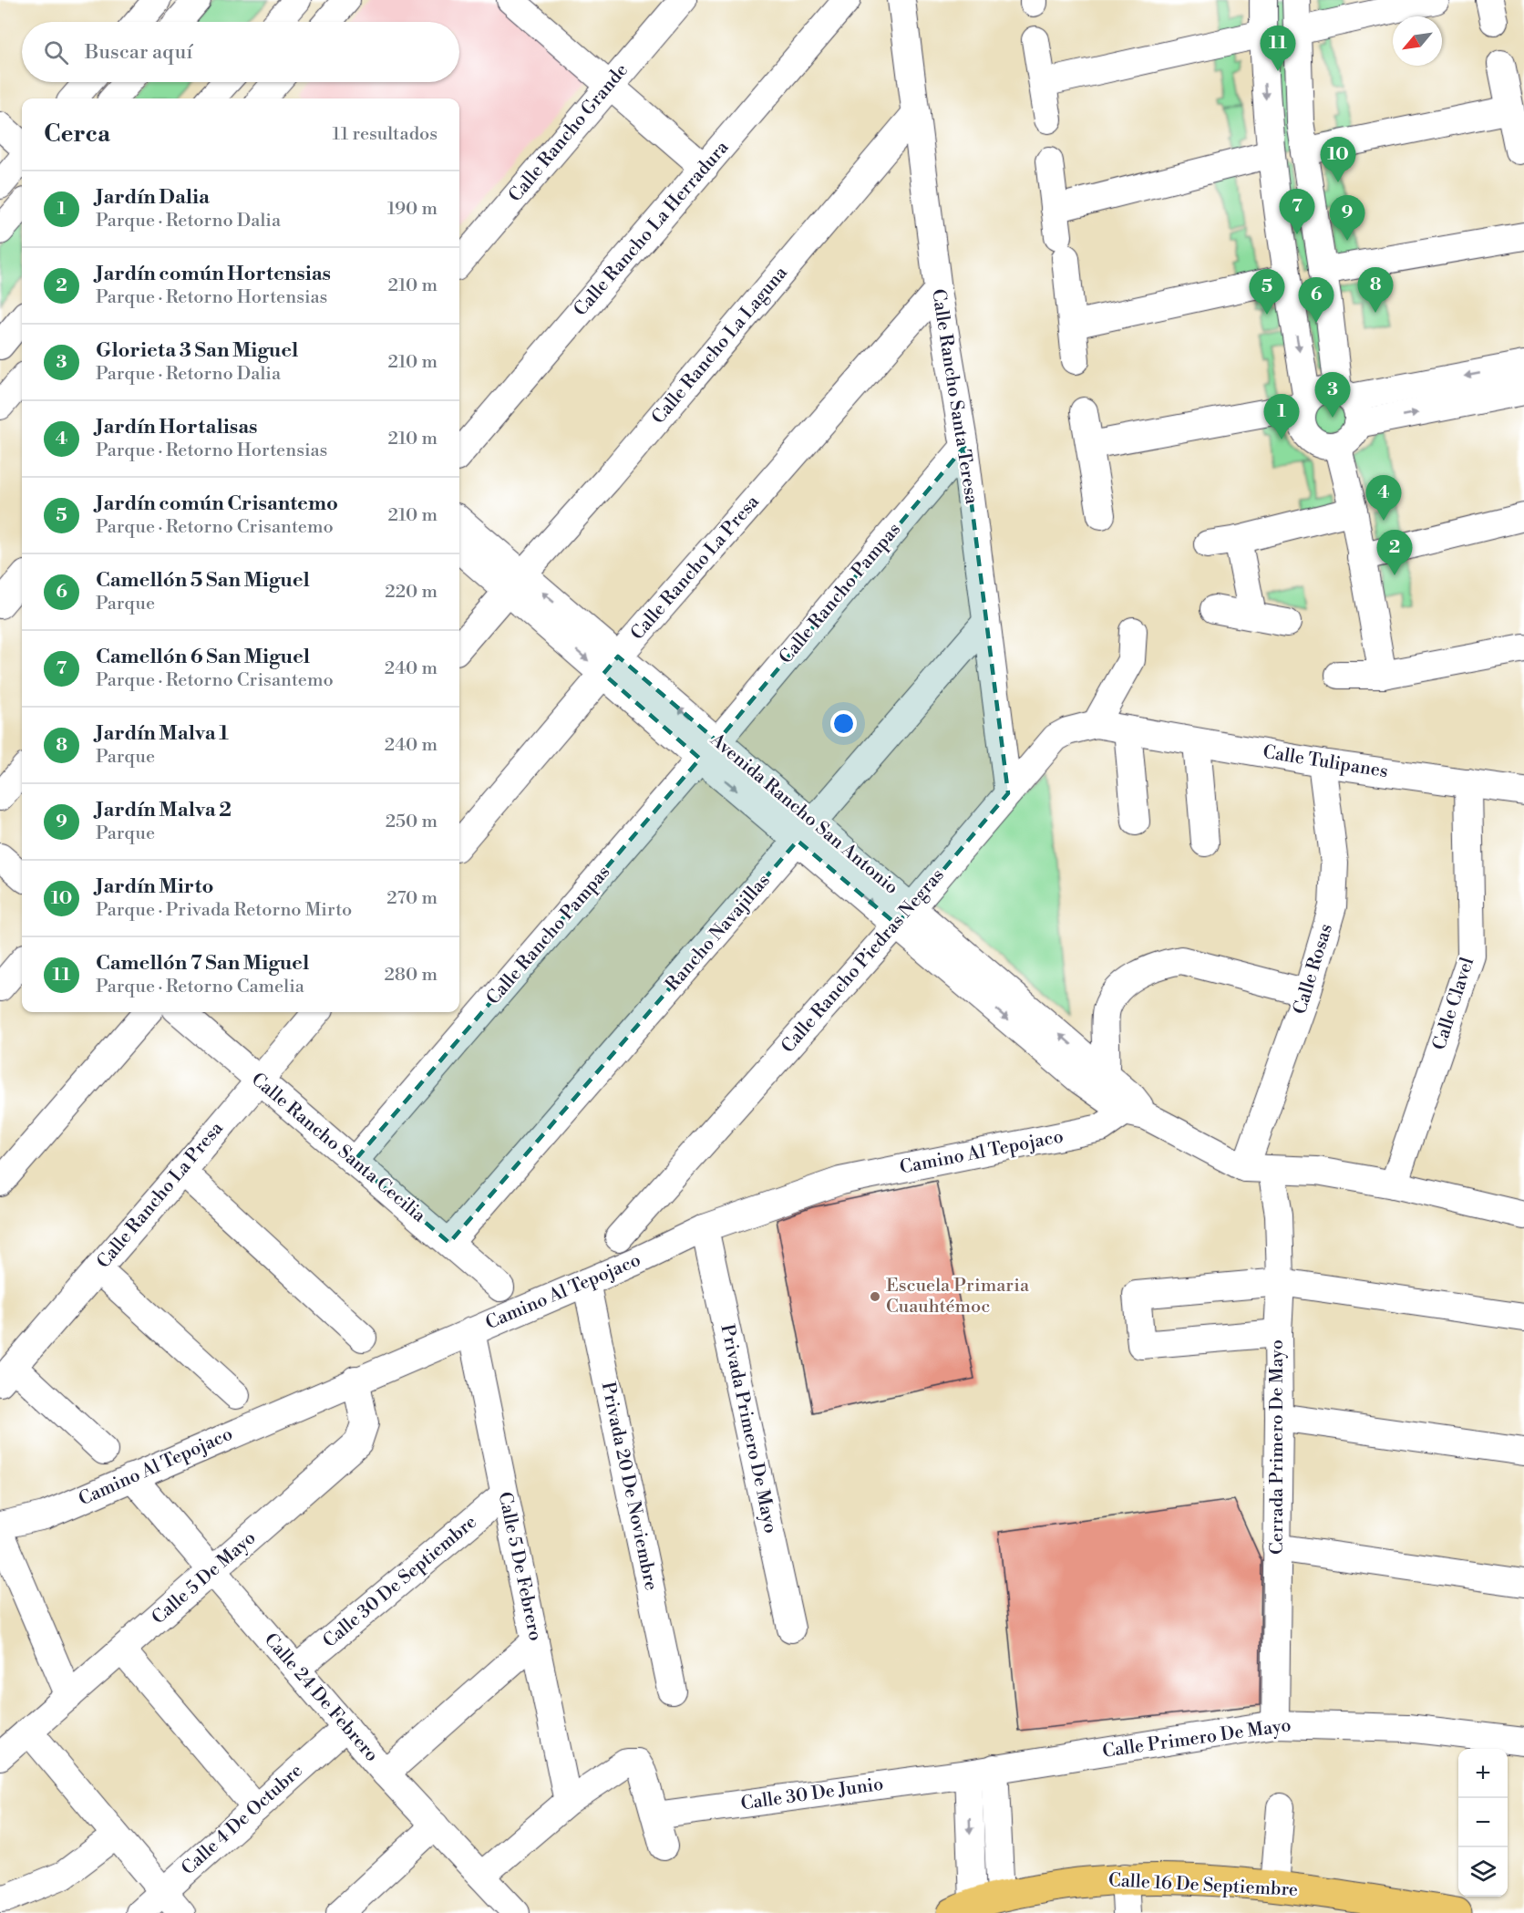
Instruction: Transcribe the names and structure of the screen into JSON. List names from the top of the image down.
{
  "streets": {
    "main road": ["Calle 16 De Septiembre"],
    "street": [
      "Calle Rancho Grande",
      "Calle Rancho La Herradura",
      "Calle Rancho La Laguna",
      "Calle Rancho Santa Teresa",
      "Calle Rancho La Presa",
      "Calle Rancho Pampas",
      "Calle Tulipanes",
      "Avenida Rancho San Antonio",
      "Rancho Navajillas",
      "Calle Rancho Piedras Negras",
      "Calle Rosas",
      "Calle Clavel",
      "Calle Rancho Santa Cecilia",
      "Camino Al Tepojaco",
      "Privada Primero De Mayo",
      "Cerrada Primero De Mayo",
      "Privada 20 De Noviembre",
      "Calle 5 De Febrero",
      "Calle 5 De Mayo",
      "Calle 30 De Septiembre",
      "Calle 24 De Febrero",
      "Calle Primero De Mayo",
      "Calle 30 De Junio",
      "Calle 4 De Octubre"
    ]
  },
  "crossings": [
    ["Calle Rancho La Laguna", "Calle Rancho Santa Teresa"],
    ["Calle Rancho La Laguna", "Avenida Rancho San Antonio"],
    ["Calle Rancho Santa Teresa", "Calle Rancho La Presa"],
    ["Calle Rancho Santa Teresa", "Calle Rancho Pampas"],
    ["Calle Rancho Santa Teresa", "Rancho Navajillas"],
    ["Calle Rancho Santa Teresa", "Calle Rancho Piedras Negras"],
    ["Calle Rancho La Presa", "Avenida Rancho San Antonio"],
    ["Calle Rancho La Presa", "Calle Rancho Santa Cecilia"],
    ["Calle Rancho Pampas", "Avenida Rancho San Antonio"],
    ["Calle Rancho Pampas", "Calle Rancho Santa Cecilia"],
    ["Calle Tulipanes", "Calle Rancho Piedras Negras"],
    ["Calle Tulipanes", "Calle Rosas"],
    ["Calle Tulipanes", "Calle Clavel"],
    ["Avenida Rancho San Antonio", "Rancho Navajillas"],
    ["Avenida Rancho San Antonio", "Calle Rancho Piedras Negras"],
    ["Avenida Rancho San Antonio", "Calle Rosas"],
    ["Avenida Rancho San Antonio", "Calle Clavel"],
    ["Avenida Rancho San Antonio", "Camino Al Tepojaco"],
    ["Avenida Rancho San Antonio", "Cerrada Primero De Mayo"],
    ["Rancho Navajillas", "Calle Rancho Santa Cecilia"],
    ["Calle Rosas", "Cerrada Primero De Mayo"],
    ["Camino Al Tepojaco", "Privada Primero De Mayo"],
    ["Camino Al Tepojaco", "Privada 20 De Noviembre"],
    ["Camino Al Tepojaco", "Calle 5 De Febrero"],
    ["Camino Al Tepojaco", "Calle 5 De Mayo"],
    ["Camino Al Tepojaco", "Calle 24 De Febrero"],
    ["Cerrada Primero De Mayo", "Calle Primero De Mayo"],
    ["Calle 5 De Febrero", "Calle 30 De Septiembre"],
    ["Calle 5 De Mayo", "Calle 24 De Febrero"],
    ["Calle 30 De Septiembre", "Calle 24 De Febrero"],
    ["Calle 24 De Febrero", "Calle 4 De Octubre"],
    ["Calle Primero De Mayo", "Calle 30 De Junio"]
  ],
  "places": ["Escuela Primaria Cuauhtémoc"],
  "north": "bottom left",
  "page": {
    "search": "Buscar aquí",
    "pins": [
      "11",
      "10",
      "7",
      "9",
      "8",
      "5",
      "6",
      "3",
      "1",
      "4",
      "2"
    ],
    "heading": ["Cerca", "11 resultados"],
    "list": [
      {
        "mark": "1",
        "name": "Jardín Dalia",
        "note": "Parque · Retorno Dalia",
        "value": "190 m"
      },
      {
        "mark": "2",
        "name": "Jardín común Hortensias",
        "note": "Parque · Retorno Hortensias",
        "value": "210 m"
      },
      {
        "mark": "3",
        "name": "Glorieta 3 San Miguel",
        "note": "Parque · Retorno Dalia",
        "value": "210 m"
      },
      {
        "mark": "4",
        "name": "Jardín Hortalisas",
        "note": "Parque · Retorno Hortensias",
        "value": "210 m"
      },
      {
        "mark": "5",
        "name": "Jardín común Crisantemo",
        "note": "Parque · Retorno Crisantemo",
        "value": "210 m"
      },
      {
        "mark": "6",
        "name": "Camellón 5 San Miguel",
        "note": "Parque",
        "value": "220 m"
      },
      {
        "mark": "7",
        "name": "Camellón 6 San Miguel",
        "note": "Parque · Retorno Crisantemo",
        "value": "240 m"
      },
      {
        "mark": "8",
        "name": "Jardín Malva 1",
        "note": "Parque",
        "value": "240 m"
      },
      {
        "mark": "9",
        "name": "Jardín Malva 2",
        "note": "Parque",
        "value": "250 m"
      },
      {
        "mark": "10",
        "name": "Jardín Mirto",
        "note": "Parque · Privada Retorno Mirto",
        "value": "270 m"
      },
      {
        "mark": "11",
        "name": "Camellón 7 San Miguel",
        "note": "Parque · Retorno Camelia",
        "value": "280 m"
      }
    ],
    "map_buttons": ["+", "−"]
  }
}
